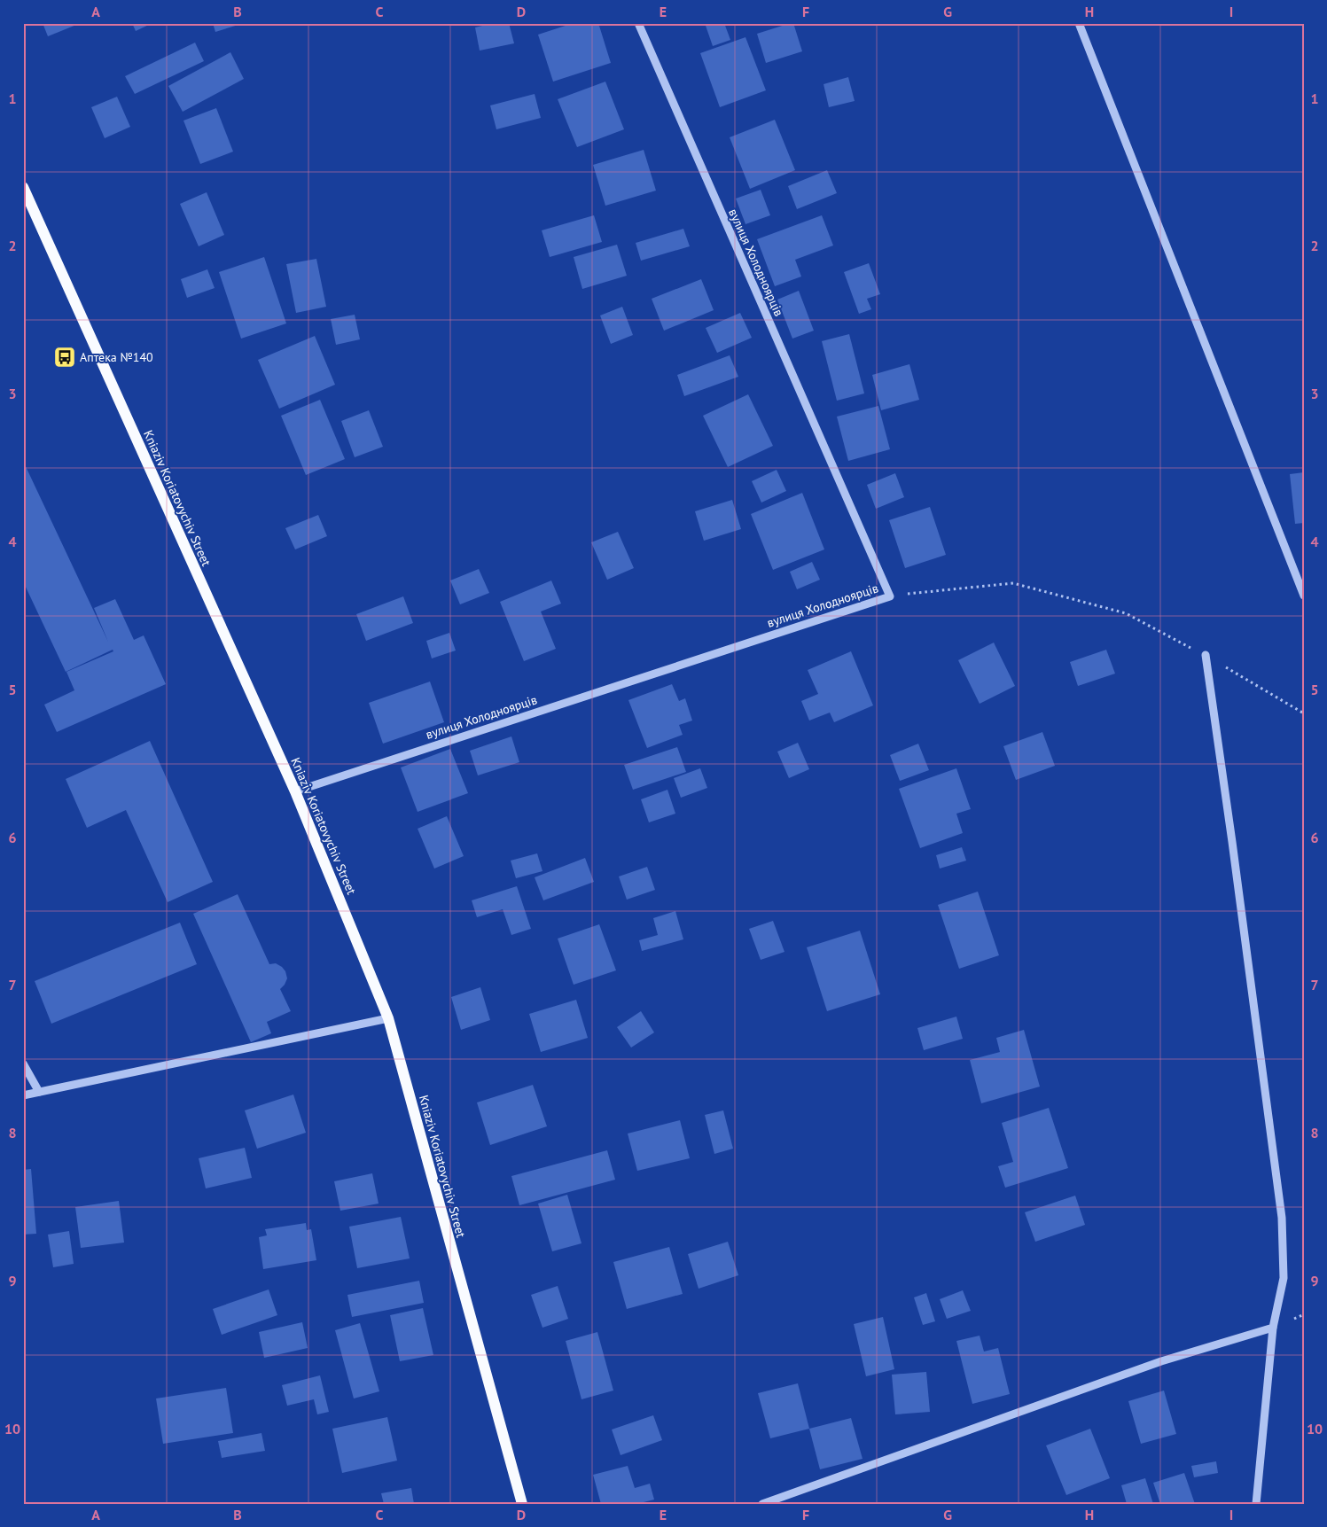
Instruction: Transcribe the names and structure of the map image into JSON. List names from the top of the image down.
{
  "streets": {
    "main road": ["Kniaziv Koriatovychiv Street"],
    "street": ["вулиця Холодноярців"]
  },
  "crossings": [
    ["вулиця Холодноярців", "Kniaziv Koriatovychiv Street"]
  ],
  "places": {
    "bus stop": ["Аптека №140"]
  },
  "grid": {
    "columns": [
      "A",
      "B",
      "C",
      "D",
      "E",
      "F",
      "G",
      "H",
      "I"
    ],
    "rows": [
      "1",
      "2",
      "3",
      "4",
      "5",
      "6",
      "7",
      "8",
      "9",
      "10"
    ]
  }
}
